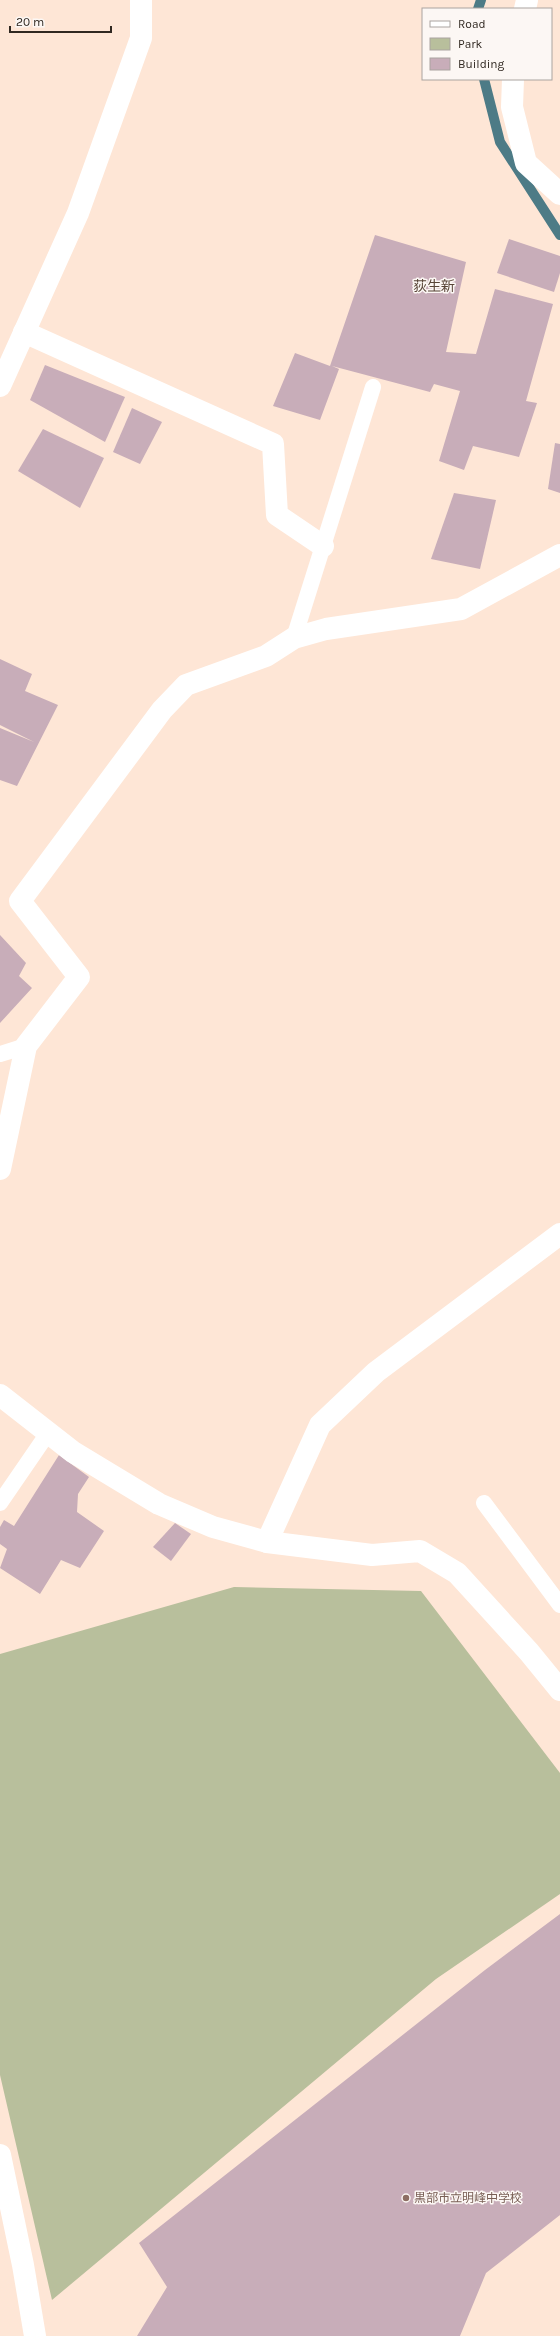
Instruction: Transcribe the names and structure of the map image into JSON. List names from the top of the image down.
{
  "districts": ["荻生新"],
  "places": ["黒部市立明峰中学校"],
  "legend": ["Road", "Park", "Building"],
  "scale_bar": "20 m"
}
